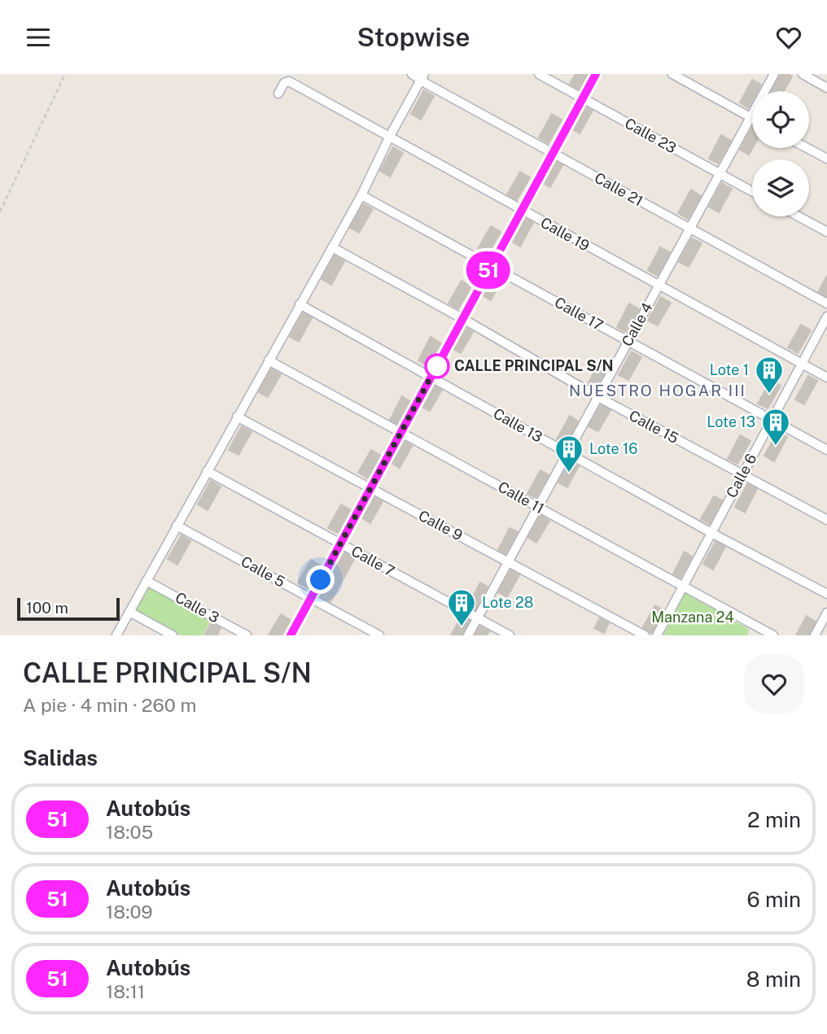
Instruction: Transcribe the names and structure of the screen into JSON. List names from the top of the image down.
{
  "streets": {
    "street": [
      "Calle 23",
      "Calle 21",
      "Calle 19",
      "Calle 17",
      "Calle 4",
      "Calle 13",
      "Calle 15",
      "Calle 6",
      "Calle 11",
      "Calle 9",
      "Calle 7",
      "Calle 5",
      "Calle 3"
    ]
  },
  "crossings": [
    ["Calle 23", "Calle 4"],
    ["Calle 21", "Calle 4"],
    ["Calle 19", "Calle 4"],
    ["Calle 19", "Calle 6"],
    ["Calle 17", "Calle 4"],
    ["Calle 17", "Calle 6"],
    ["Calle 4", "Calle 13"],
    ["Calle 4", "Calle 15"],
    ["Calle 4", "Calle 11"],
    ["Calle 4", "Calle 9"],
    ["Calle 4", "Calle 7"],
    ["Calle 13", "Calle 6"],
    ["Calle 15", "Calle 6"],
    ["Calle 6", "Calle 11"]
  ],
  "districts": ["NUESTRO HOGAR III"],
  "parks": ["Manzana 24"],
  "places": {
    "other": ["CALLE PRINCIPAL S/N"],
    "building": [
      "Lote 1",
      "Lote 13",
      "Lote 16",
      "Lote 28"
    ]
  },
  "lines": ["bus line 51"],
  "scale_bar": "100 m",
  "page": {
    "header": "Stopwise",
    "on_map": "51",
    "scale": "100 m",
    "heading": [
      ["CALLE PRINCIPAL S/N", "A pie · 4 min · 260 m"],
      "Salidas"
    ],
    "list": [
      {
        "mark": "51",
        "name": "Autobús",
        "note": "18:05",
        "value": "2 min"
      },
      {
        "mark": "51",
        "name": "Autobús",
        "note": "18:09",
        "value": "6 min"
      },
      {
        "mark": "51",
        "name": "Autobús",
        "note": "18:11",
        "value": "8 min"
      }
    ]
  }
}
